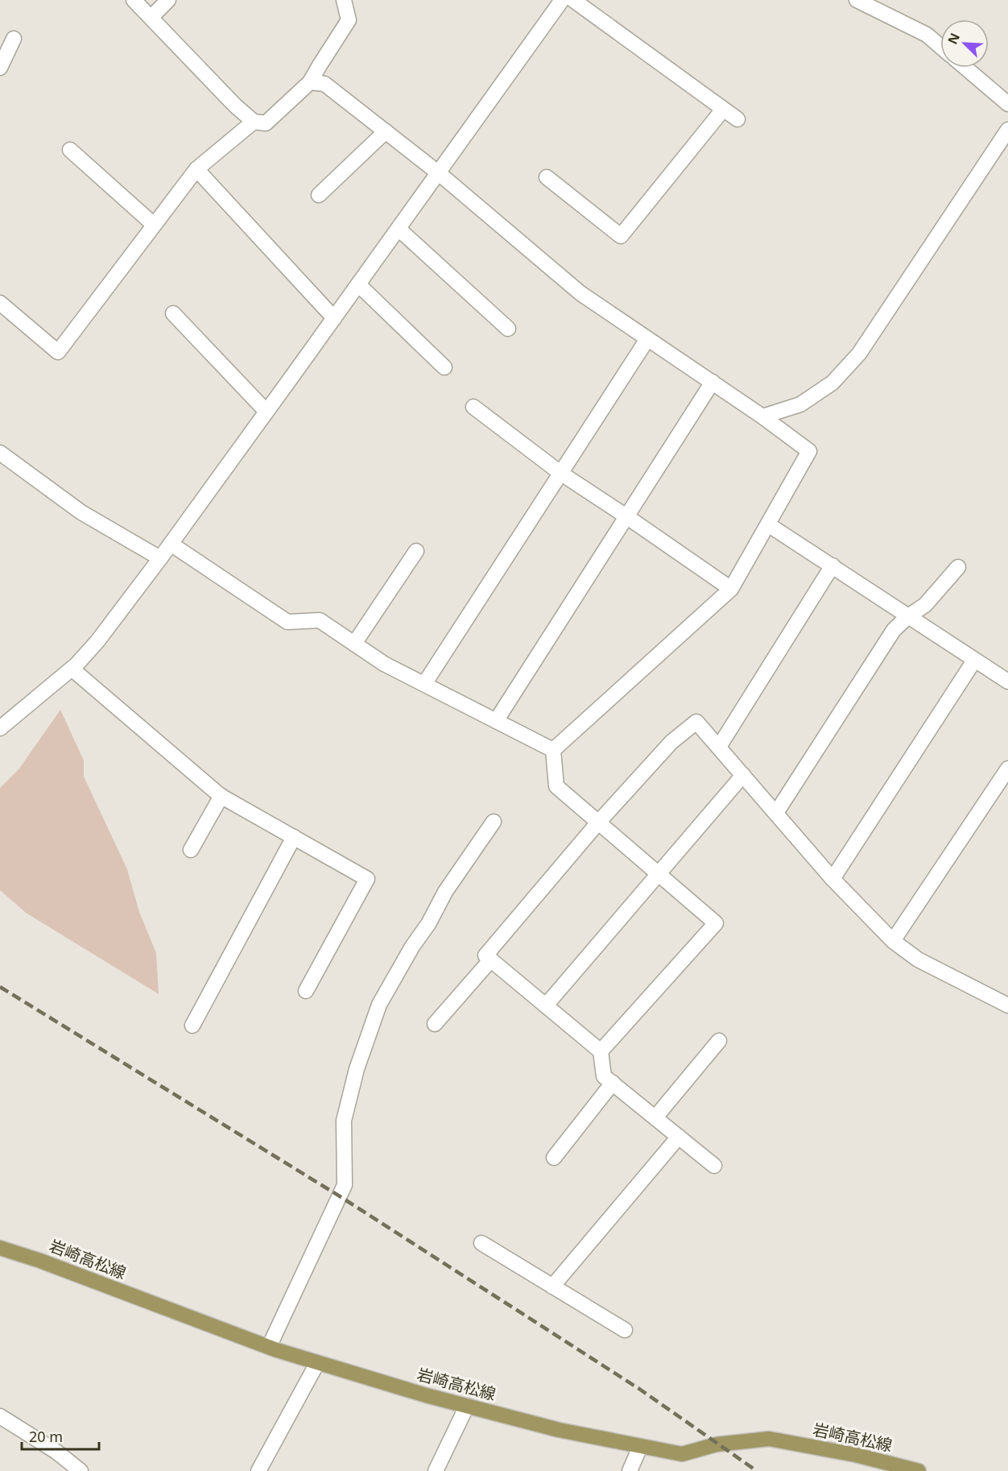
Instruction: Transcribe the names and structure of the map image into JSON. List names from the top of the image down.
{
  "streets": {
    "main road": ["岩崎高松線"]
  },
  "scale_bar": "20 m",
  "north": "top left"
}
